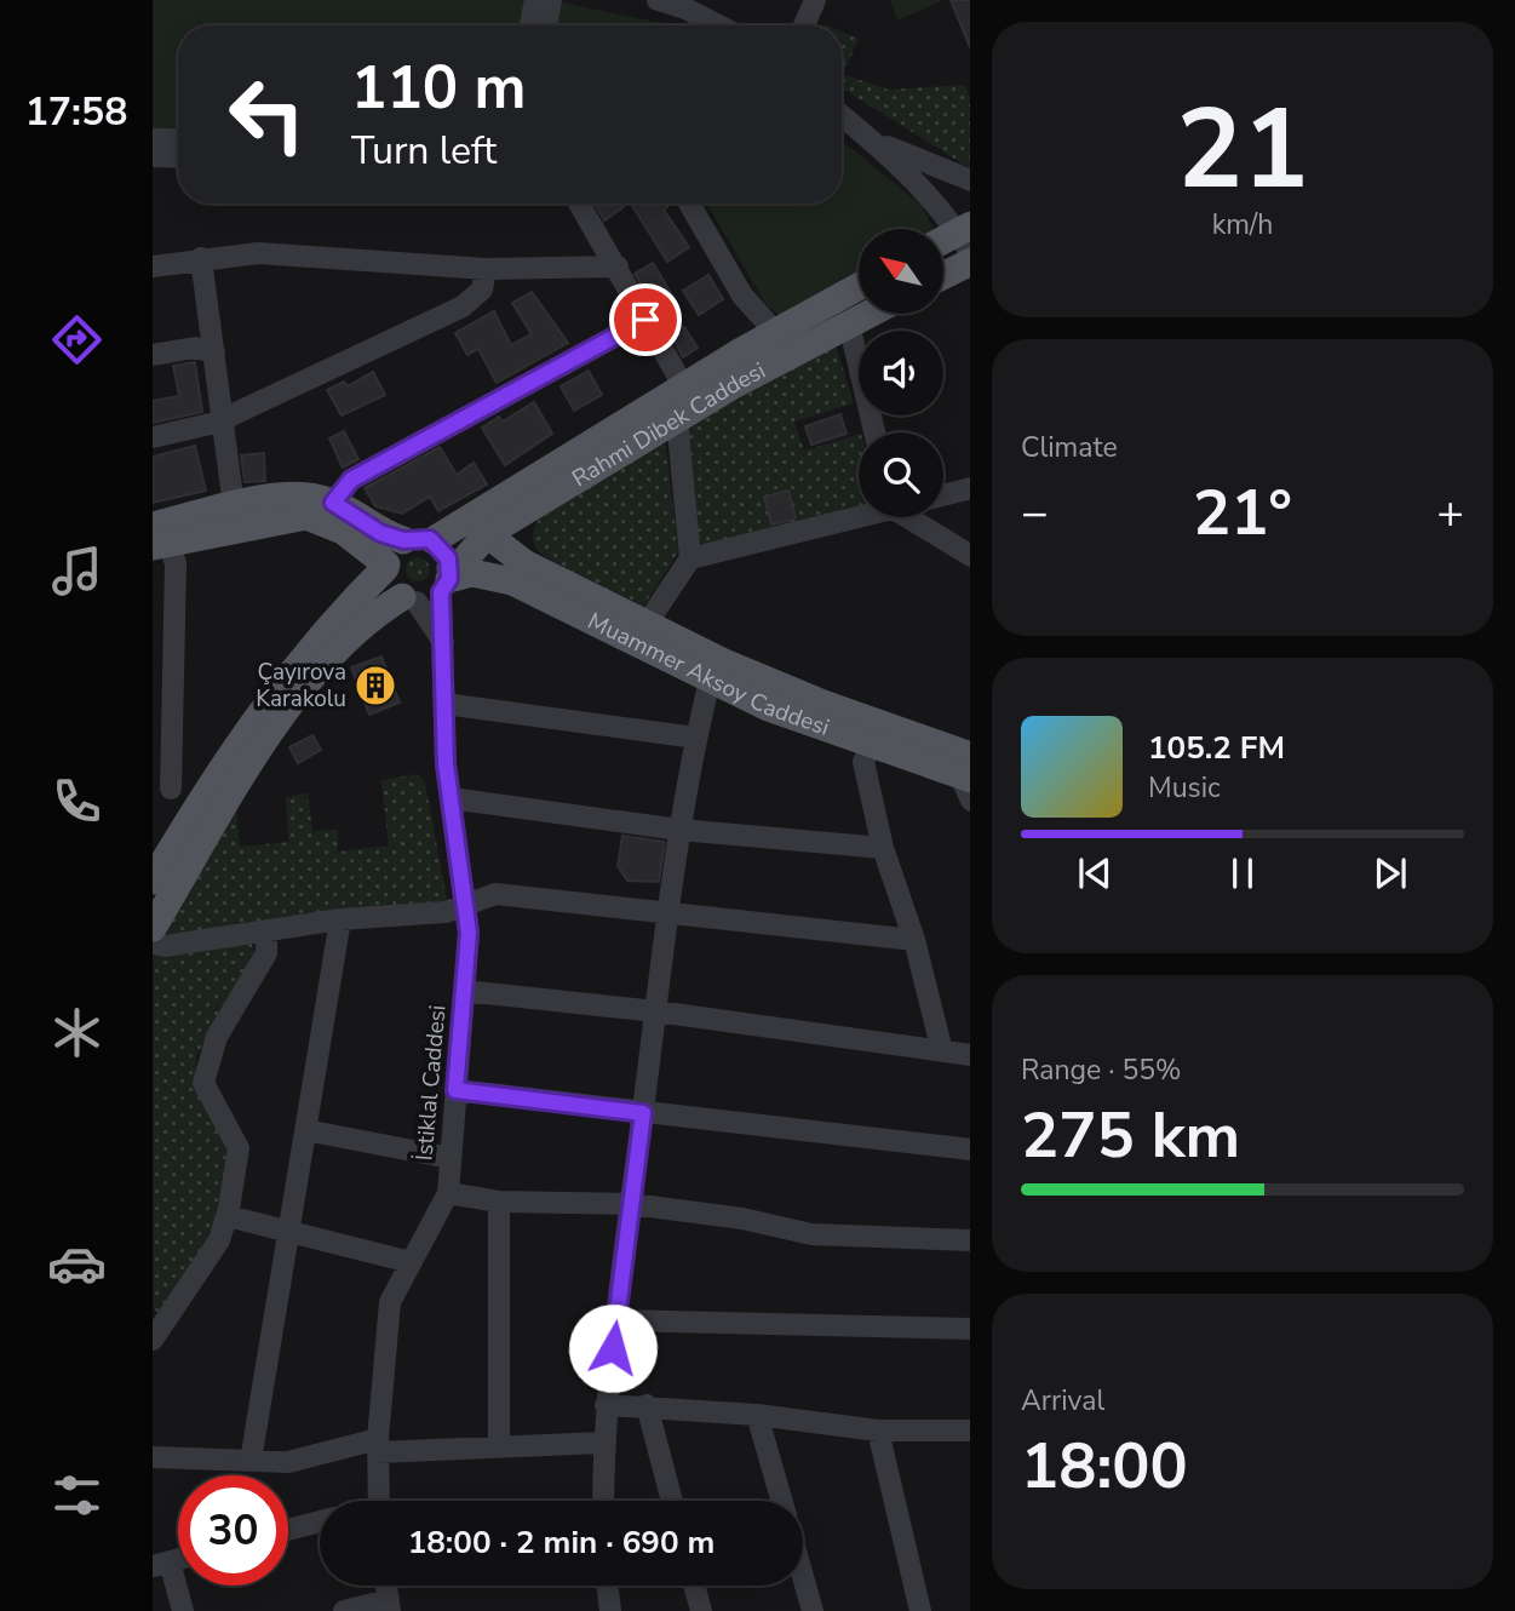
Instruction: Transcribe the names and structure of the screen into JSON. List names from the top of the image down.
{
  "streets": {
    "main road": ["Rahmi Dibek Caddesi", "Muammer Aksoy Caddesi"],
    "street": ["İstiklal Caddesi"]
  },
  "crossings": [
    ["Rahmi Dibek Caddesi", "Muammer Aksoy Caddesi"],
    ["Rahmi Dibek Caddesi", "İstiklal Caddesi"],
    ["Muammer Aksoy Caddesi", "İstiklal Caddesi"]
  ],
  "places": {
    "building": ["Çayırova Karakolu"]
  },
  "north": "top left",
  "page": {
    "tabs": "17:58",
    "tile": [
      ["21", "km/h"],
      "Climate",
      ["Range · 55%", "275 km"],
      ["Arrival", "18:00"]
    ],
    "turn": ["110 m", "Turn left"],
    "heat": ["−", "21°", "+"],
    "song": ["105.2 FM", "Music"],
    "limit": "30",
    "trip": "18:00 · 2 min · 690 m"
  }
}
